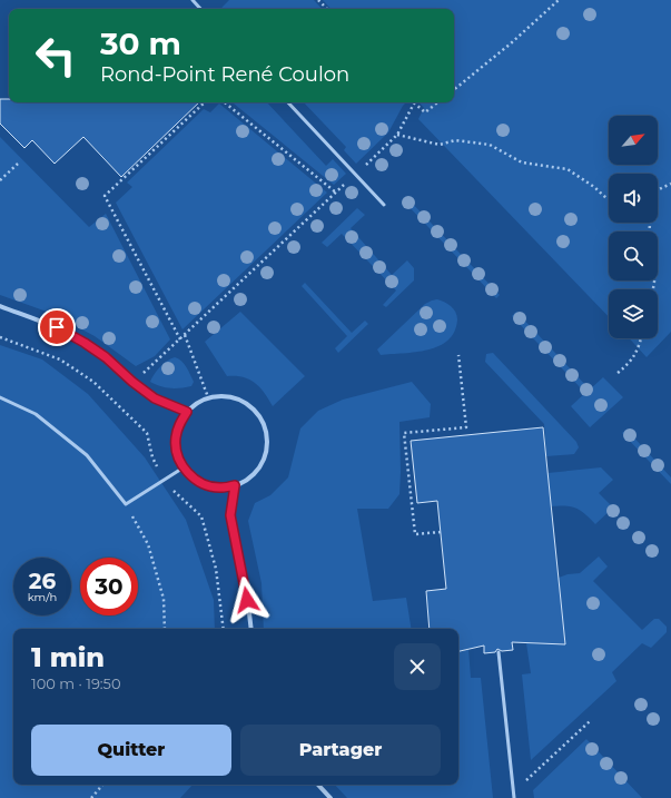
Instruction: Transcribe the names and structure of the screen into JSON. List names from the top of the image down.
{
  "north": "top right",
  "page": {
    "turn": ["30 m", "Rond-Point René Coulon"],
    "speed": "26 km/h",
    "limit": "30",
    "heading": ["1 min", "100 m · 19:50"],
    "buttons": ["Quitter", "Partager"]
  }
}
